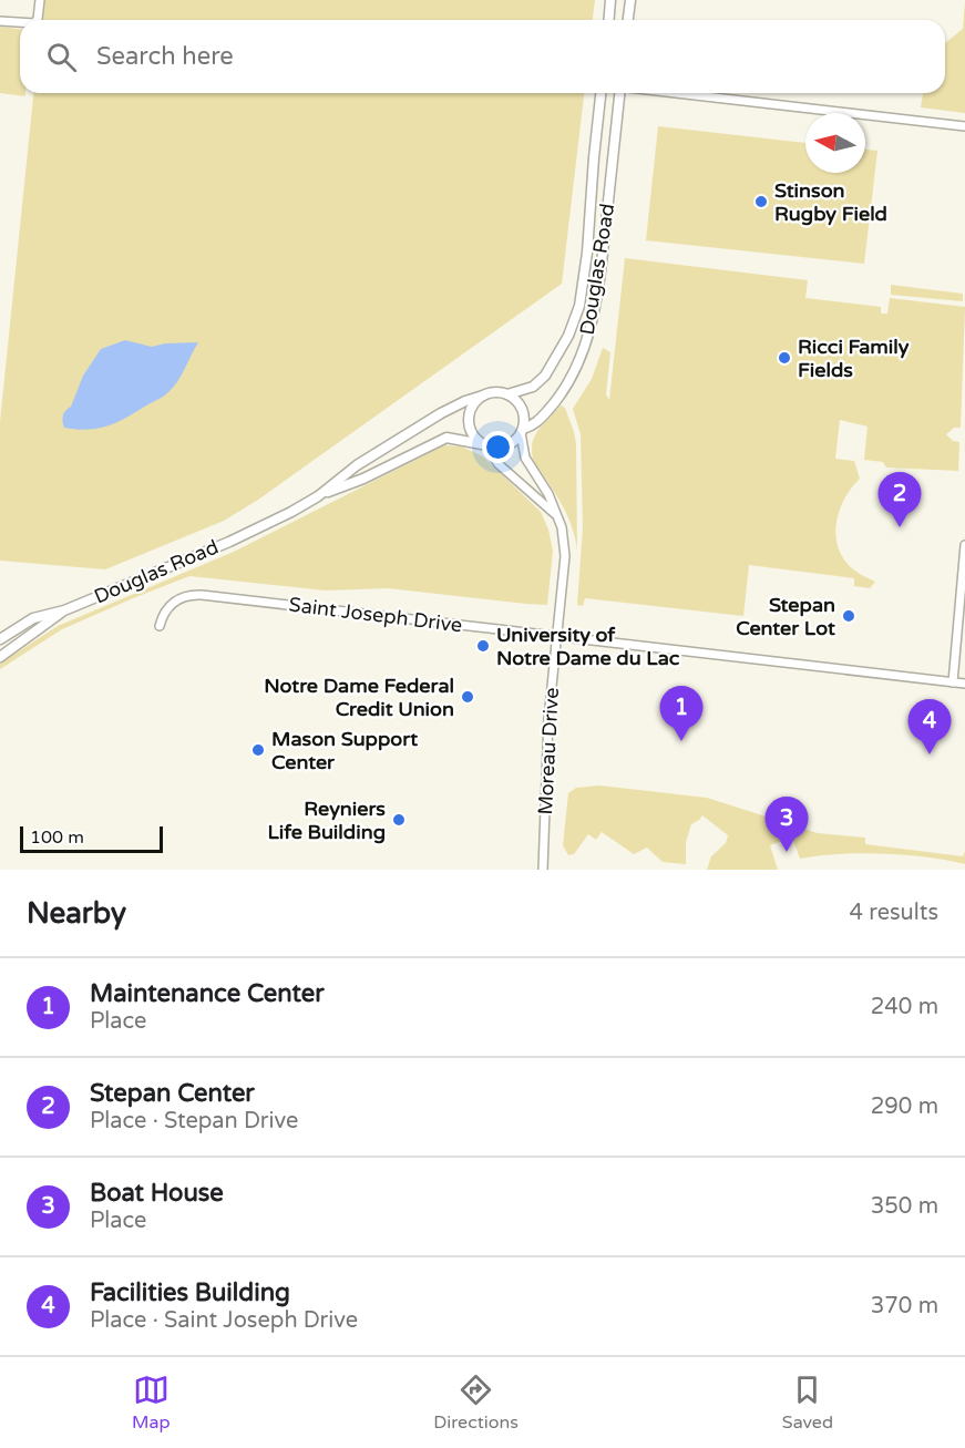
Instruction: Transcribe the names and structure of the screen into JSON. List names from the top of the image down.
{
  "streets": {
    "street": ["Douglas Road", "Saint Joseph Drive", "Moreau Drive"]
  },
  "crossings": [
    ["Douglas Road", "Moreau Drive"],
    ["Saint Joseph Drive", "Moreau Drive"]
  ],
  "places": [
    "Stinson Rugby Field",
    "Ricci Family Fields",
    "Stepan Center Lot",
    "University of Notre Dame du Lac",
    "Notre Dame Federal Credit Union",
    "Mason Support Center",
    "Reyniers Life Building"
  ],
  "scale_bar": "100 m",
  "north": "left",
  "page": {
    "search": "Search here",
    "pins": [
      "2",
      "1",
      "4",
      "3"
    ],
    "scale": "100 m",
    "heading": ["Nearby", "4 results"],
    "list": [
      {
        "mark": "1",
        "name": "Maintenance Center",
        "note": "Place",
        "value": "240 m"
      },
      {
        "mark": "2",
        "name": "Stepan Center",
        "note": "Place · Stepan Drive",
        "value": "290 m"
      },
      {
        "mark": "3",
        "name": "Boat House",
        "note": "Place",
        "value": "350 m"
      },
      {
        "mark": "4",
        "name": "Facilities Building",
        "note": "Place · Saint Joseph Drive",
        "value": "370 m"
      }
    ],
    "nav": ["Map", "Directions", "Saved"]
  }
}
